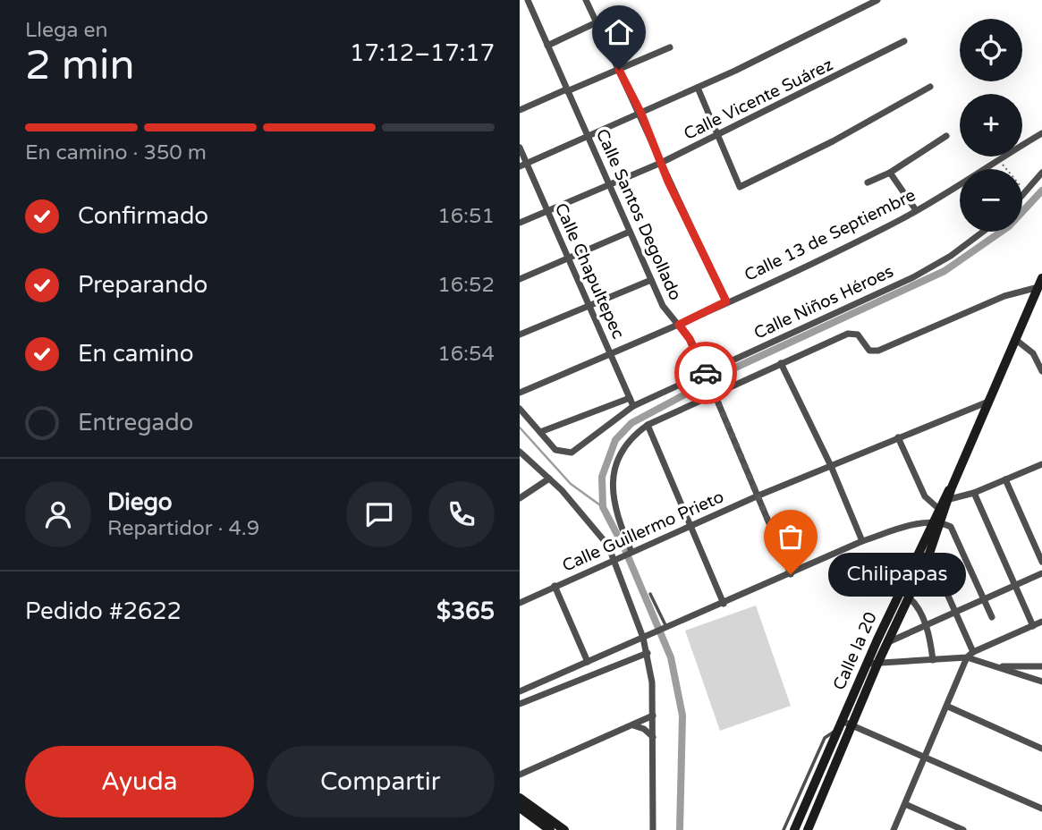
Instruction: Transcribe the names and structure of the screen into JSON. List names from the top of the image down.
{
  "streets": {
    "street": [
      "Calle Vicente Suárez",
      "Calle Santos Degollado",
      "Calle 13 de Septiembre",
      "Calle Chapultepec",
      "Calle Niños Héroes",
      "Calle Guillermo Prieto",
      "Calle la 20"
    ]
  },
  "crossings": [
    ["Calle Vicente Suárez", "Calle Santos Degollado"],
    ["Calle Vicente Suárez", "Calle Chapultepec"],
    ["Calle Santos Degollado", "Calle 13 de Septiembre"],
    ["Calle Santos Degollado", "Calle Niños Héroes"],
    ["Calle Santos Degollado", "Calle Guillermo Prieto"],
    ["Calle 13 de Septiembre", "Calle Chapultepec"],
    ["Calle Chapultepec", "Calle Niños Héroes"],
    ["Calle Guillermo Prieto", "Calle la 20"]
  ],
  "places": ["Chilipapas"],
  "page": {
    "heading": ["2 min", "Llega en", "17:12–17:17"],
    "panel": [
      "Diego",
      "Repartidor · 4.9",
      "Pedido #2622",
      "$365"
    ],
    "map_buttons": ["+", "−"],
    "bar": "En camino · 350 m",
    "list": [
      ["Confirmado", "16:51"],
      ["Preparando", "16:52"],
      ["En camino", "16:54"],
      "Entregado"
    ],
    "bubble": "Chilipapas",
    "buttons": ["Ayuda", "Compartir"]
  }
}
